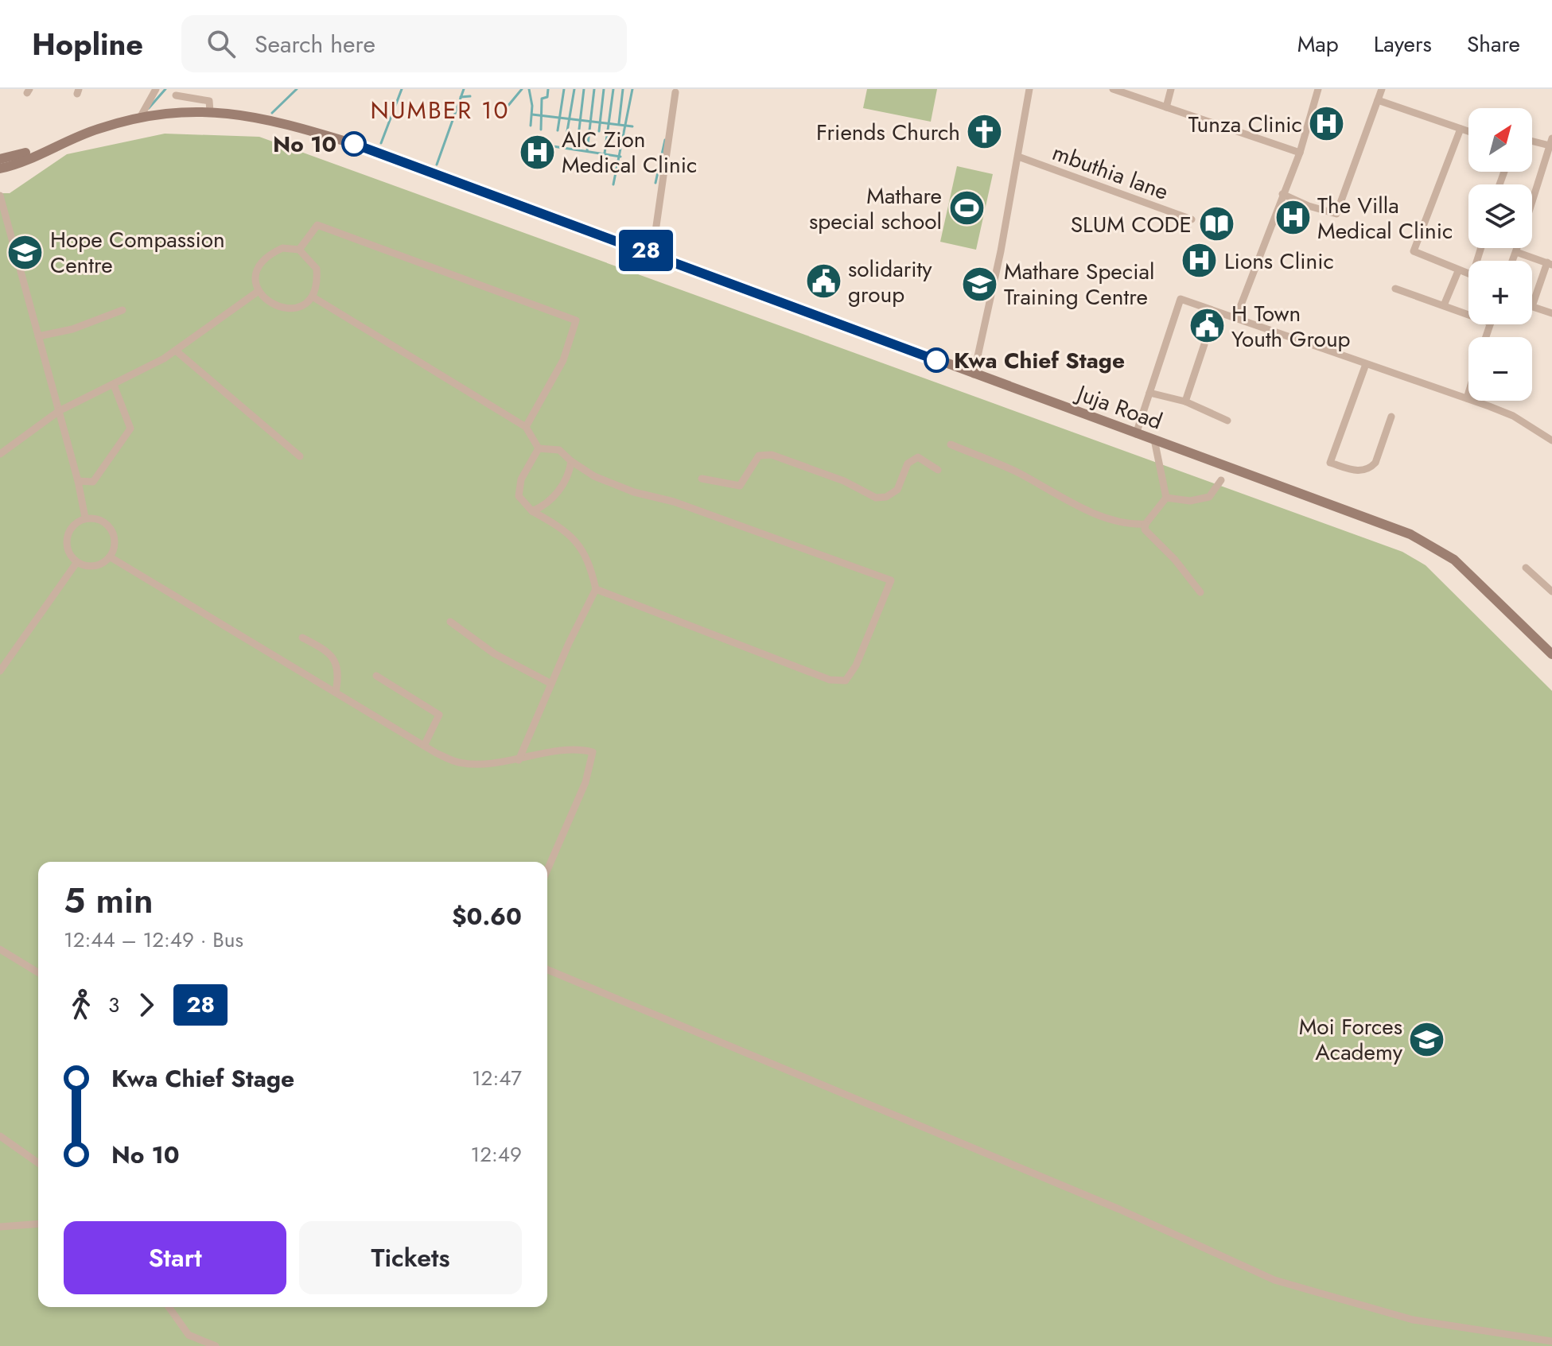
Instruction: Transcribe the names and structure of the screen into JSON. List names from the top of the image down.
{
  "streets": {
    "main road": ["Juja Road"],
    "street": ["mbuthia lane"]
  },
  "districts": ["NUMBER 10"],
  "places": {
    "hospital": [
      "Tunza Clinic",
      "AIC Zion Medical Clinic",
      "The Villa Medical Clinic",
      "Lions Clinic"
    ],
    "church": ["Friends Church"],
    "other": ["No 10", "Kwa Chief Stage"],
    "sports": ["Mathare special school"],
    "library": ["SLUM CODE"],
    "school or university": ["Hope Compassion Centre", "Mathare Special Training Centre", "Moi Forces Academy"],
    "public building": ["solidarity group", "H Town Youth Group"]
  },
  "lines": ["bus line 28"],
  "north": "top right",
  "page": {
    "header": "Hopline",
    "search": "Search here",
    "nav": ["Map", "Layers", "Share"],
    "on_map": "28",
    "map_buttons": ["+", "−"],
    "heading": ["5 min", "12:44 – 12:49 · Bus", "$0.60"],
    "legs": ["3", "28"],
    "list": [
      {
        "name": "Kwa Chief Stage",
        "value": "12:47"
      },
      {
        "name": "No 10",
        "value": "12:49"
      }
    ],
    "buttons": ["Start", "Tickets"]
  }
}
